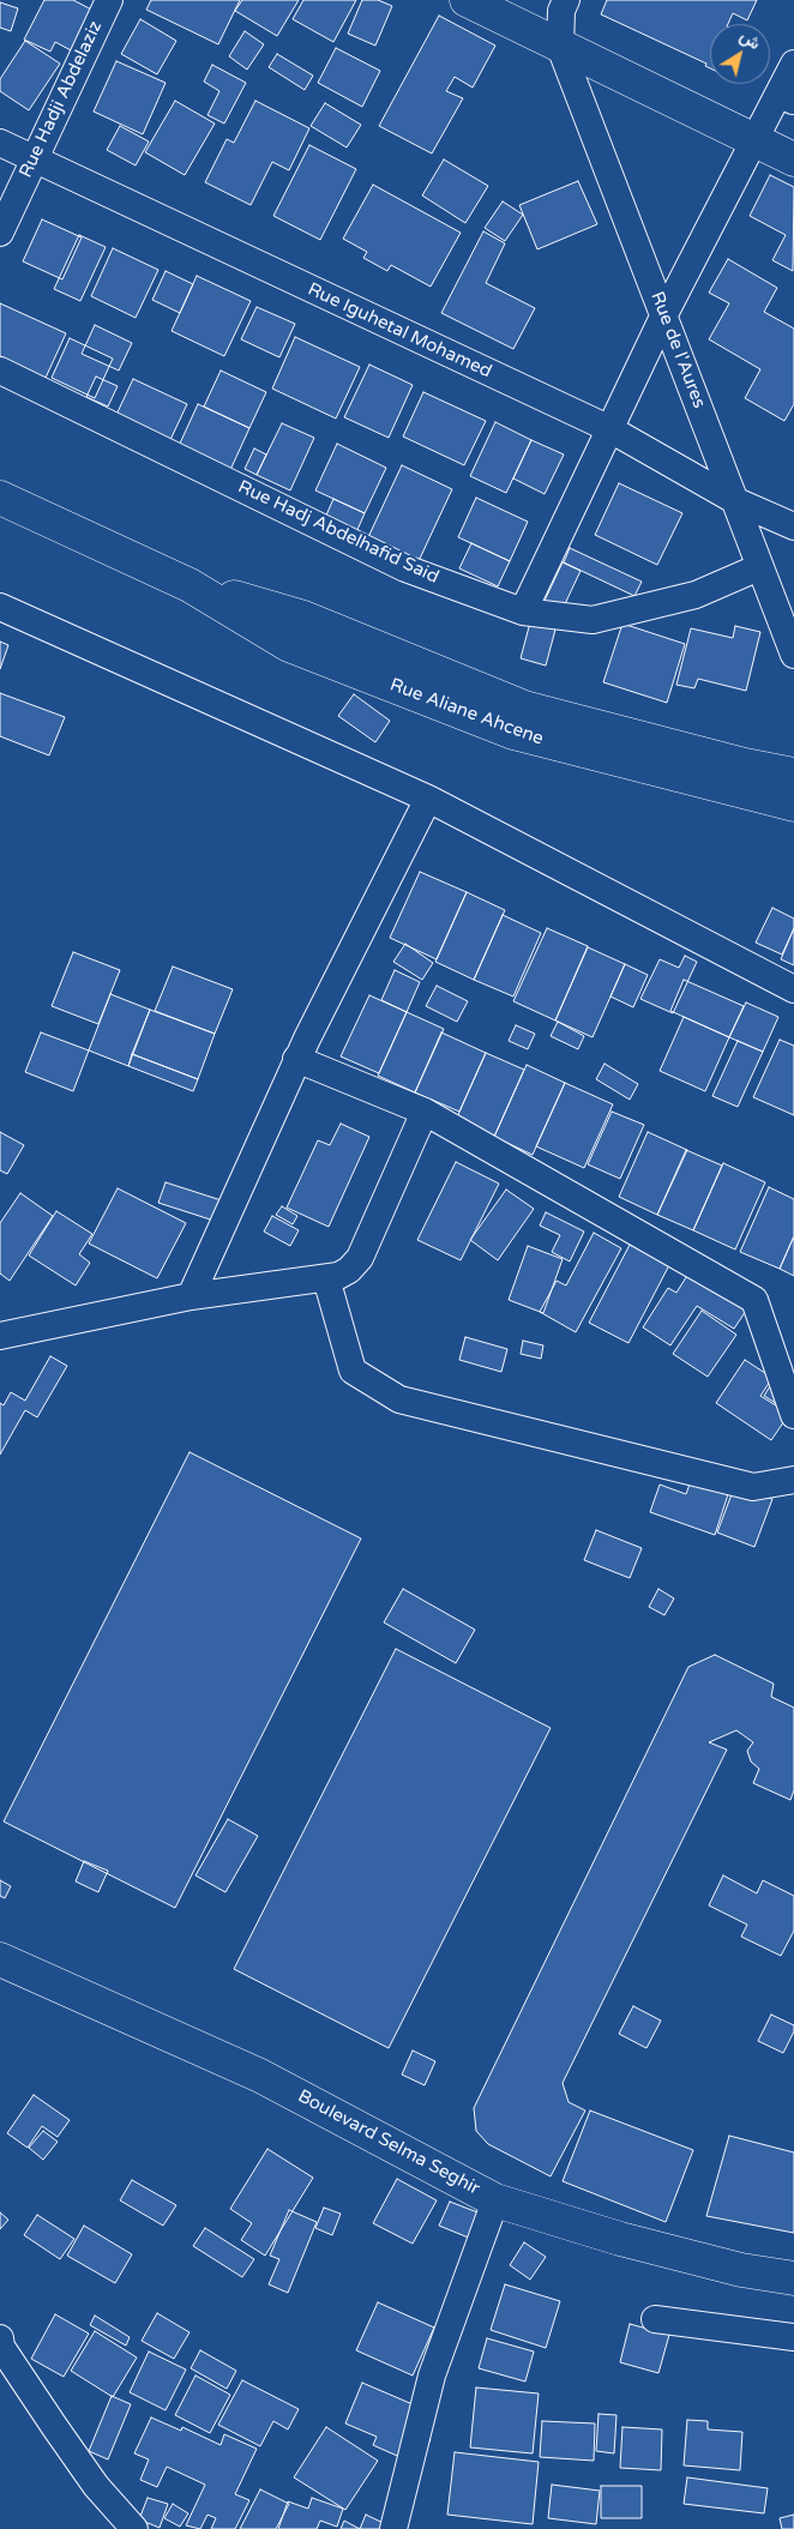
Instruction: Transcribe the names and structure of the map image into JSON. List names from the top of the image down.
{
  "streets": {
    "main road": ["Rue Aliane Ahcene", "Boulevard Selma Seghir"],
    "street": [
      "Rue Hadji Abdelaziz",
      "Rue Iguhetal Mohamed",
      "Rue de l'Aures",
      "Rue Hadj Abdelhafid Said"
    ]
  },
  "crossings": [
    ["Rue Hadji Abdelaziz", "Rue Iguhetal Mohamed"],
    ["Rue Iguhetal Mohamed", "Rue de l'Aures"],
    ["Rue de l'Aures", "Rue Hadj Abdelhafid Said"]
  ],
  "north": "top right"
}
